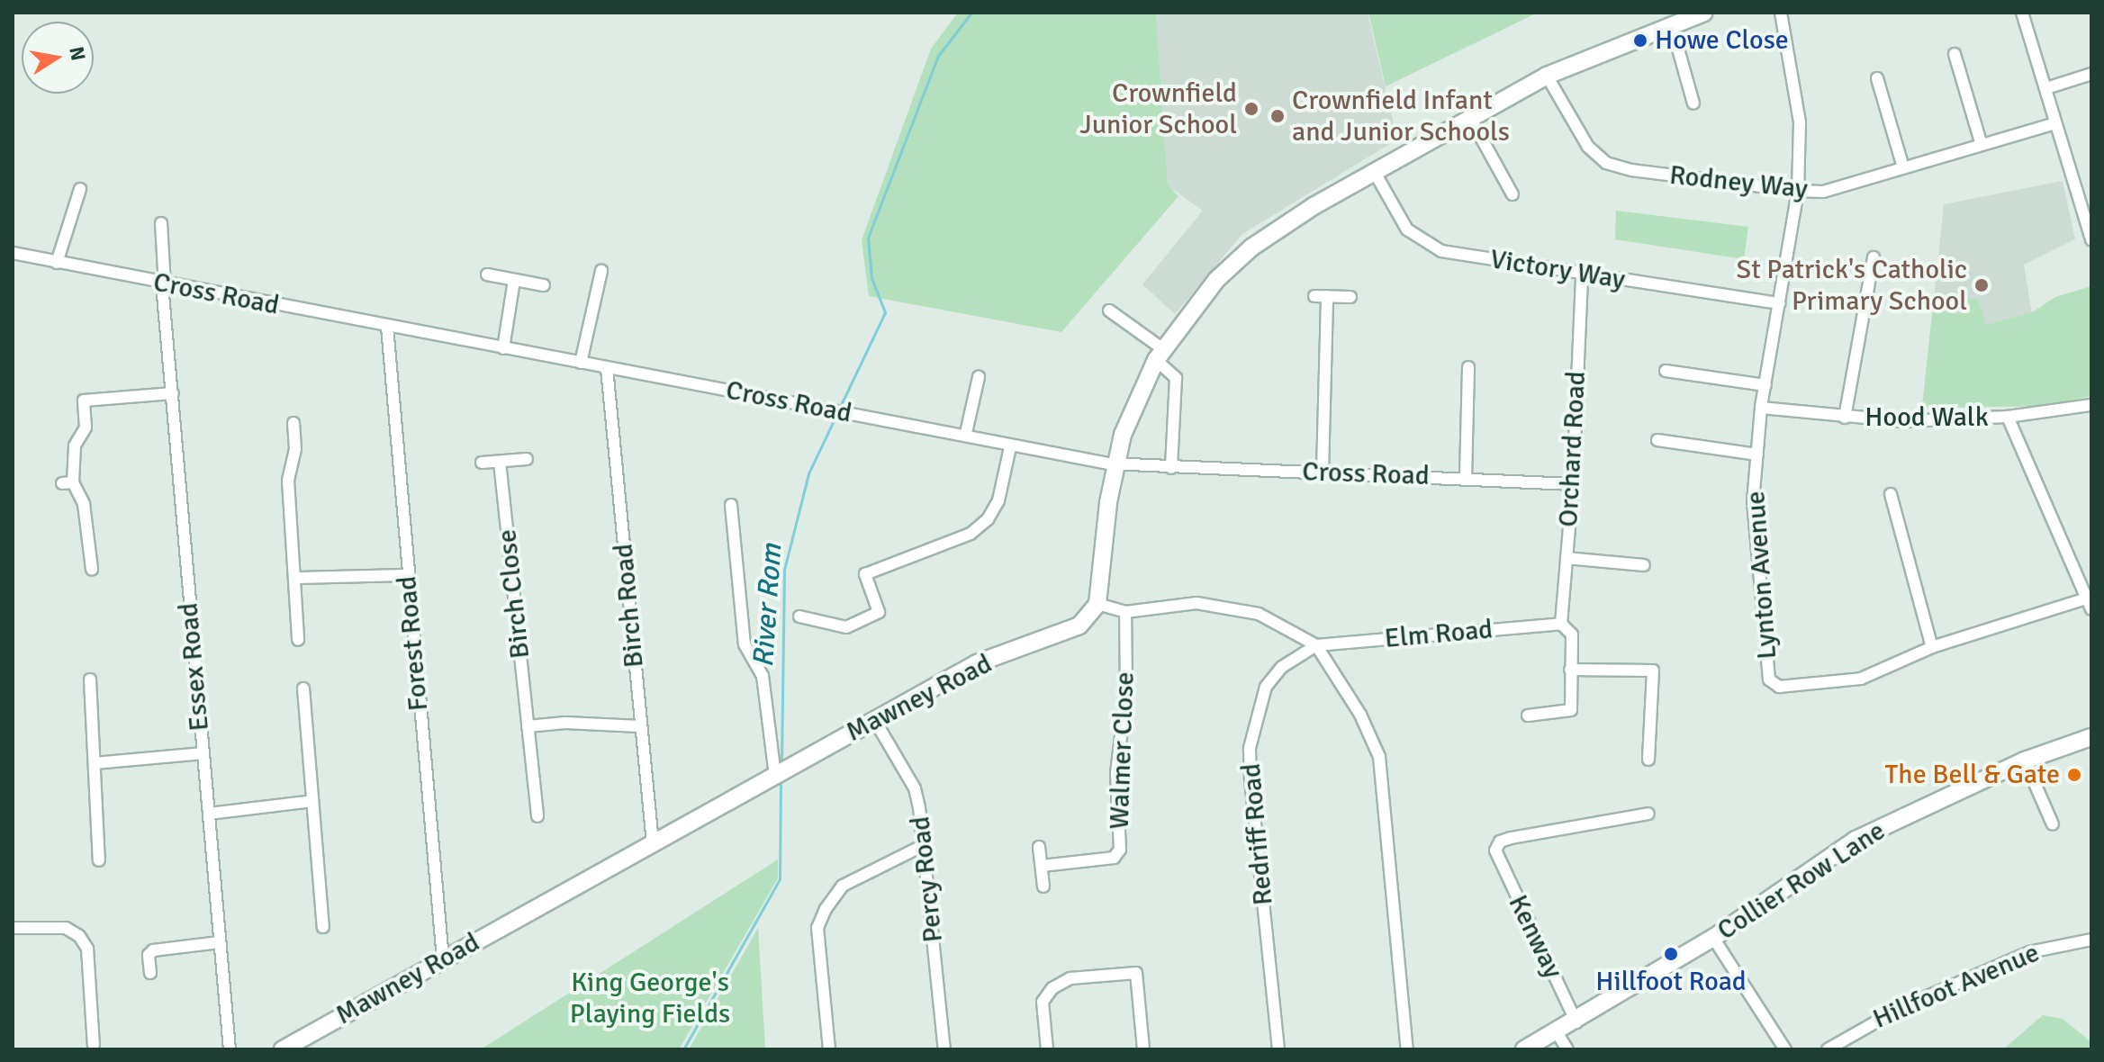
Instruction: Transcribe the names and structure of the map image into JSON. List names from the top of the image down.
{
  "streets": {
    "street": [
      "Rodney Way",
      "Victory Way",
      "Cross Road",
      "Hood Walk",
      "Orchard Road",
      "Lynton Avenue",
      "Birch Close",
      "Birch Road",
      "Elm Road",
      "Forest Road",
      "Essex Road",
      "Mawney Road",
      "Walmer Close",
      "Redriff Road",
      "Percy Road",
      "Collier Row Lane",
      "Kenway",
      "Hillfoot Avenue"
    ]
  },
  "crossings": [
    ["Rodney Way", "Lynton Avenue"],
    ["Victory Way", "Orchard Road"],
    ["Victory Way", "Lynton Avenue"],
    ["Cross Road", "Orchard Road"],
    ["Cross Road", "Birch Road"],
    ["Cross Road", "Forest Road"],
    ["Cross Road", "Essex Road"],
    ["Hood Walk", "Lynton Avenue"],
    ["Orchard Road", "Elm Road"],
    ["Birch Road", "Mawney Road"],
    ["Elm Road", "Redriff Road"],
    ["Forest Road", "Mawney Road"],
    ["Mawney Road", "Percy Road"],
    ["Collier Row Lane", "Kenway"]
  ],
  "water": ["River Rom"],
  "parks": ["King George's Playing Fields"],
  "places": [
    "Howe Close",
    "Crownfield Junior School",
    "Crownfield Infant and Junior Schools",
    "St Patrick's Catholic Primary School",
    "The Bell & Gate",
    "Hillfoot Road"
  ],
  "north": "right"
}
